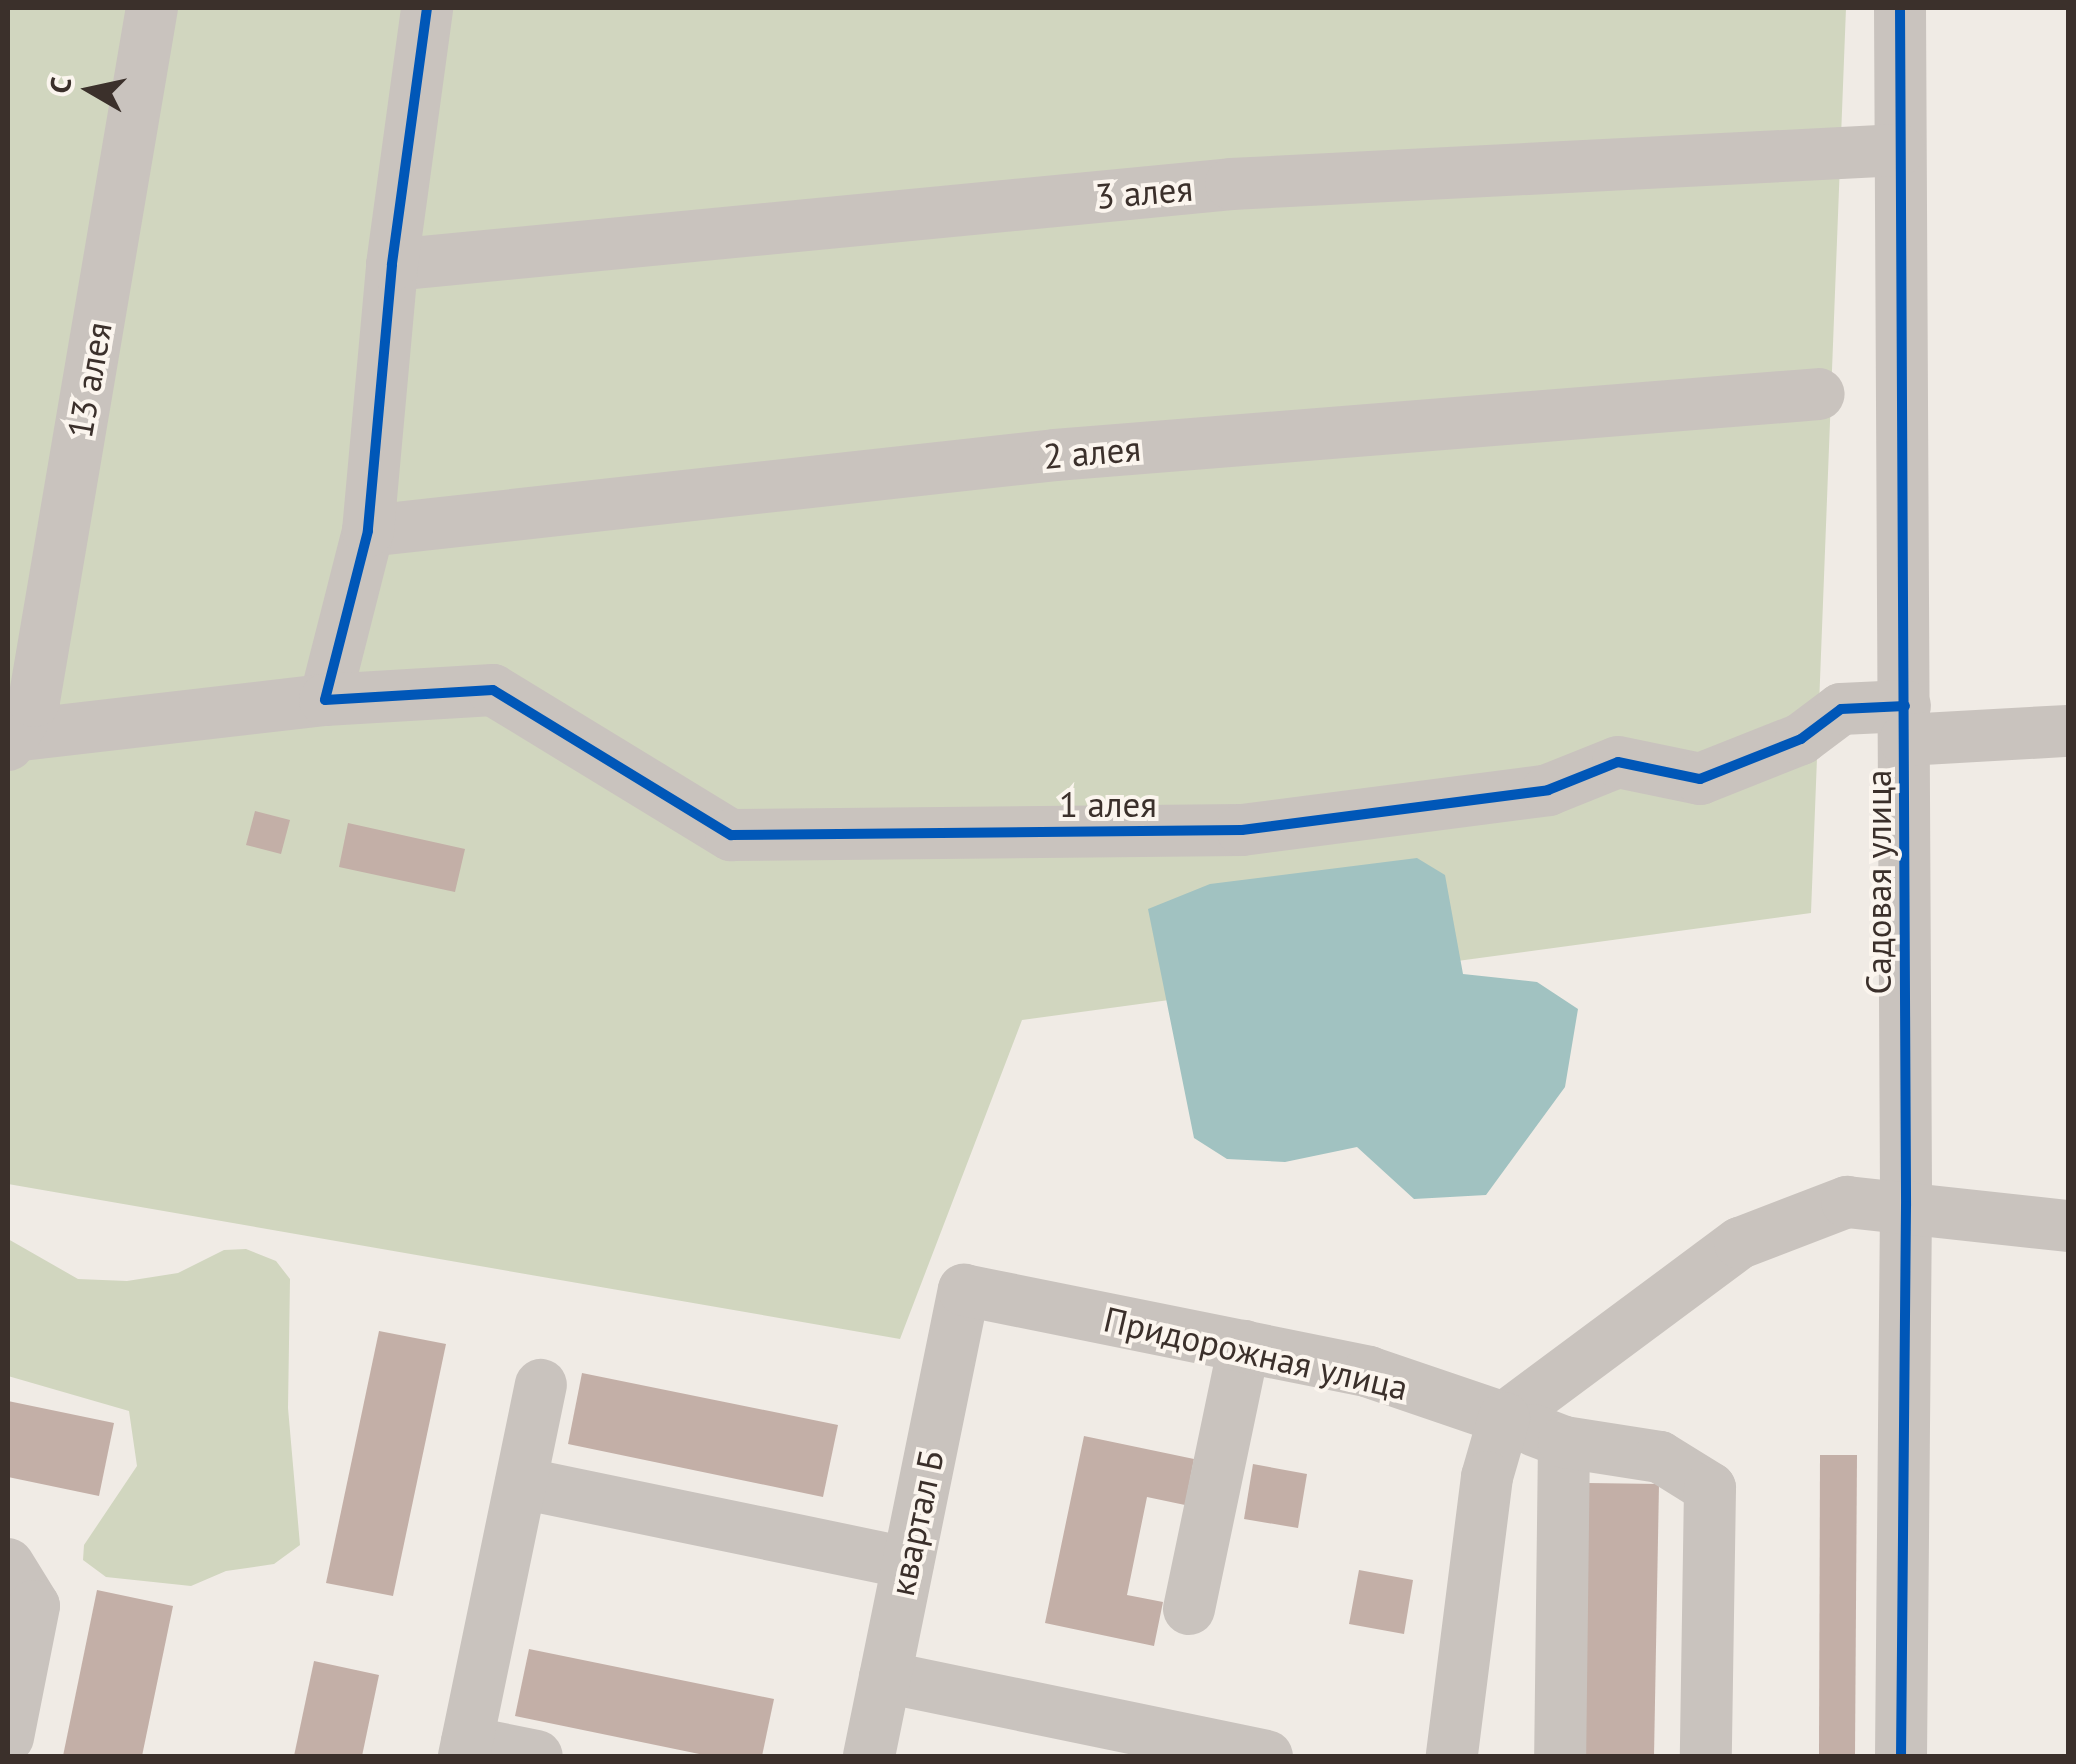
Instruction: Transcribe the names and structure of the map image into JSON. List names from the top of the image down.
{
  "streets": {
    "street": [
      "3 алея",
      "13 алея",
      "2 алея",
      "1 алея",
      "Садовая улица",
      "Придорожная улица",
      "квартал Б"
    ]
  },
  "crossings": [
    ["3 алея", "Садовая улица"],
    ["13 алея", "1 алея"],
    ["1 алея", "Садовая улица"],
    ["Придорожная улица", "квартал Б"]
  ],
  "north": "left"
}
